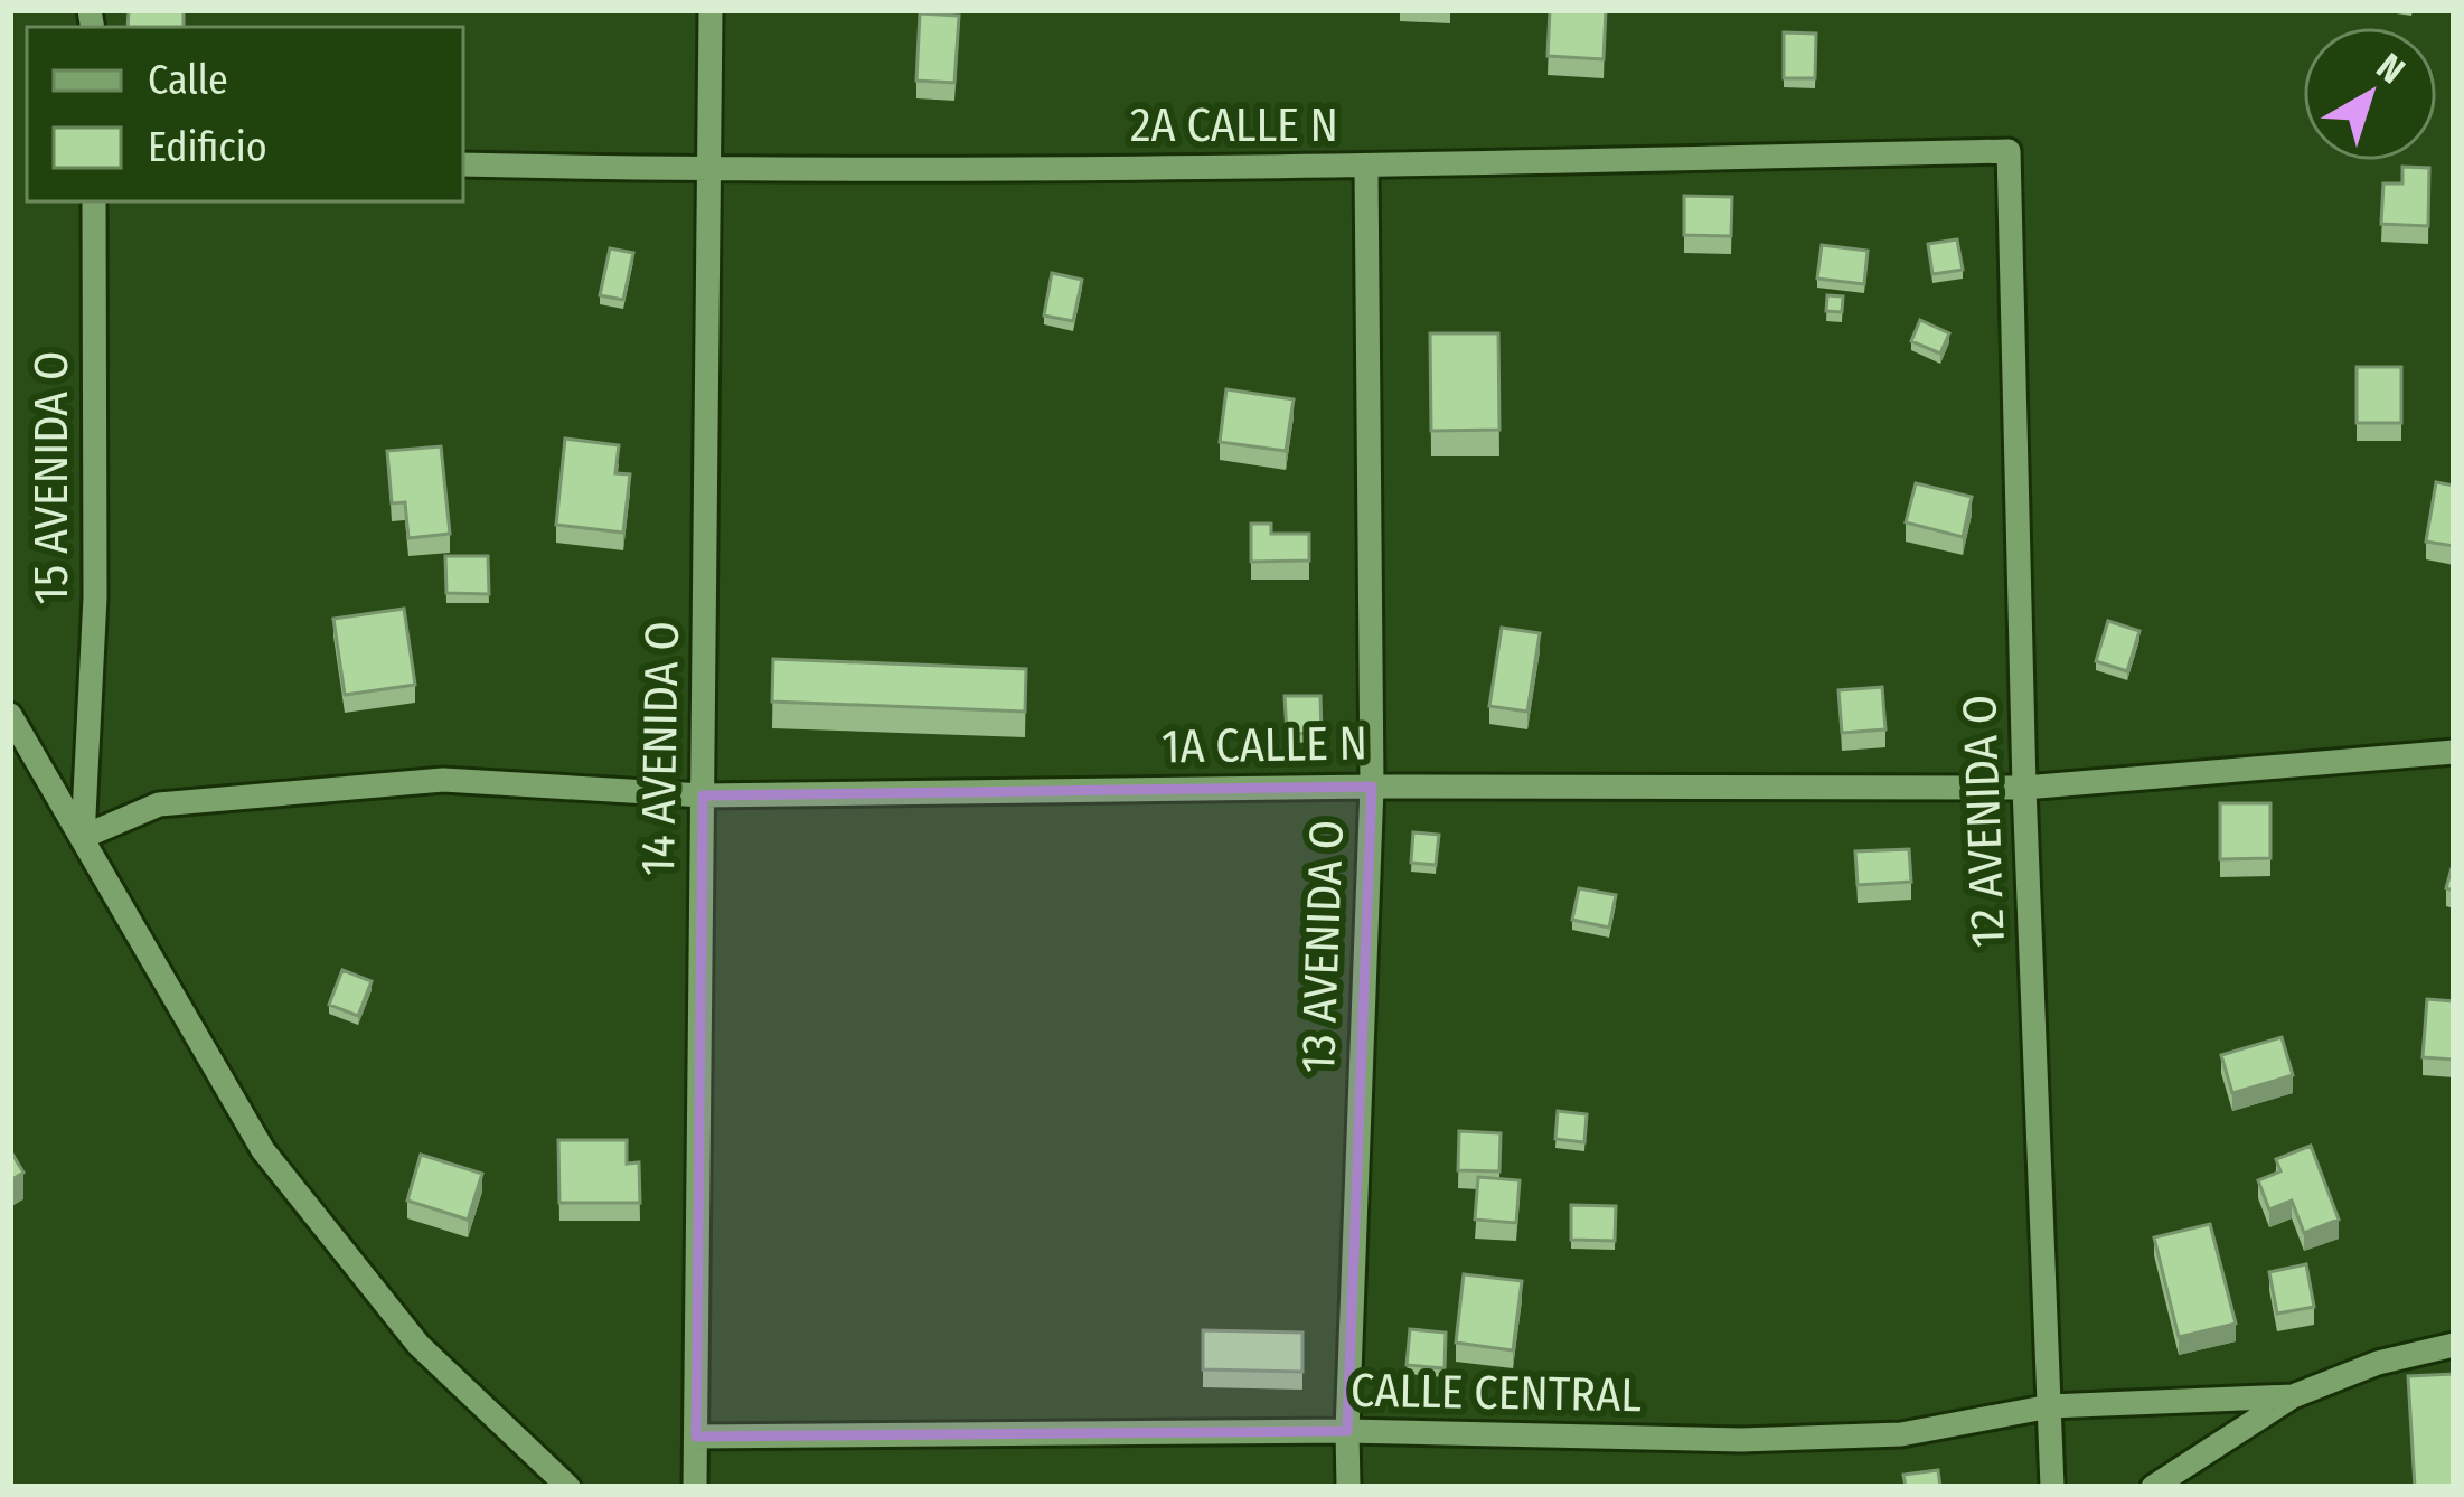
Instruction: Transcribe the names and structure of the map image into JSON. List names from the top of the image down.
{
  "streets": {
    "street": [
      "2A CALLE N",
      "15 AVENIDA O",
      "1A CALLE N",
      "14 AVENIDA O",
      "12 AVENIDA O",
      "13 AVENIDA O",
      "CALLE CENTRAL"
    ]
  },
  "crossings": [
    ["2A CALLE N", "14 AVENIDA O"],
    ["2A CALLE N", "12 AVENIDA O"],
    ["2A CALLE N", "13 AVENIDA O"],
    ["15 AVENIDA O", "1A CALLE N"],
    ["1A CALLE N", "14 AVENIDA O"],
    ["1A CALLE N", "12 AVENIDA O"],
    ["1A CALLE N", "13 AVENIDA O"],
    ["14 AVENIDA O", "CALLE CENTRAL"],
    ["12 AVENIDA O", "CALLE CENTRAL"],
    ["13 AVENIDA O", "CALLE CENTRAL"]
  ],
  "legend": ["Calle", "Edificio"],
  "north": "top right"
}
